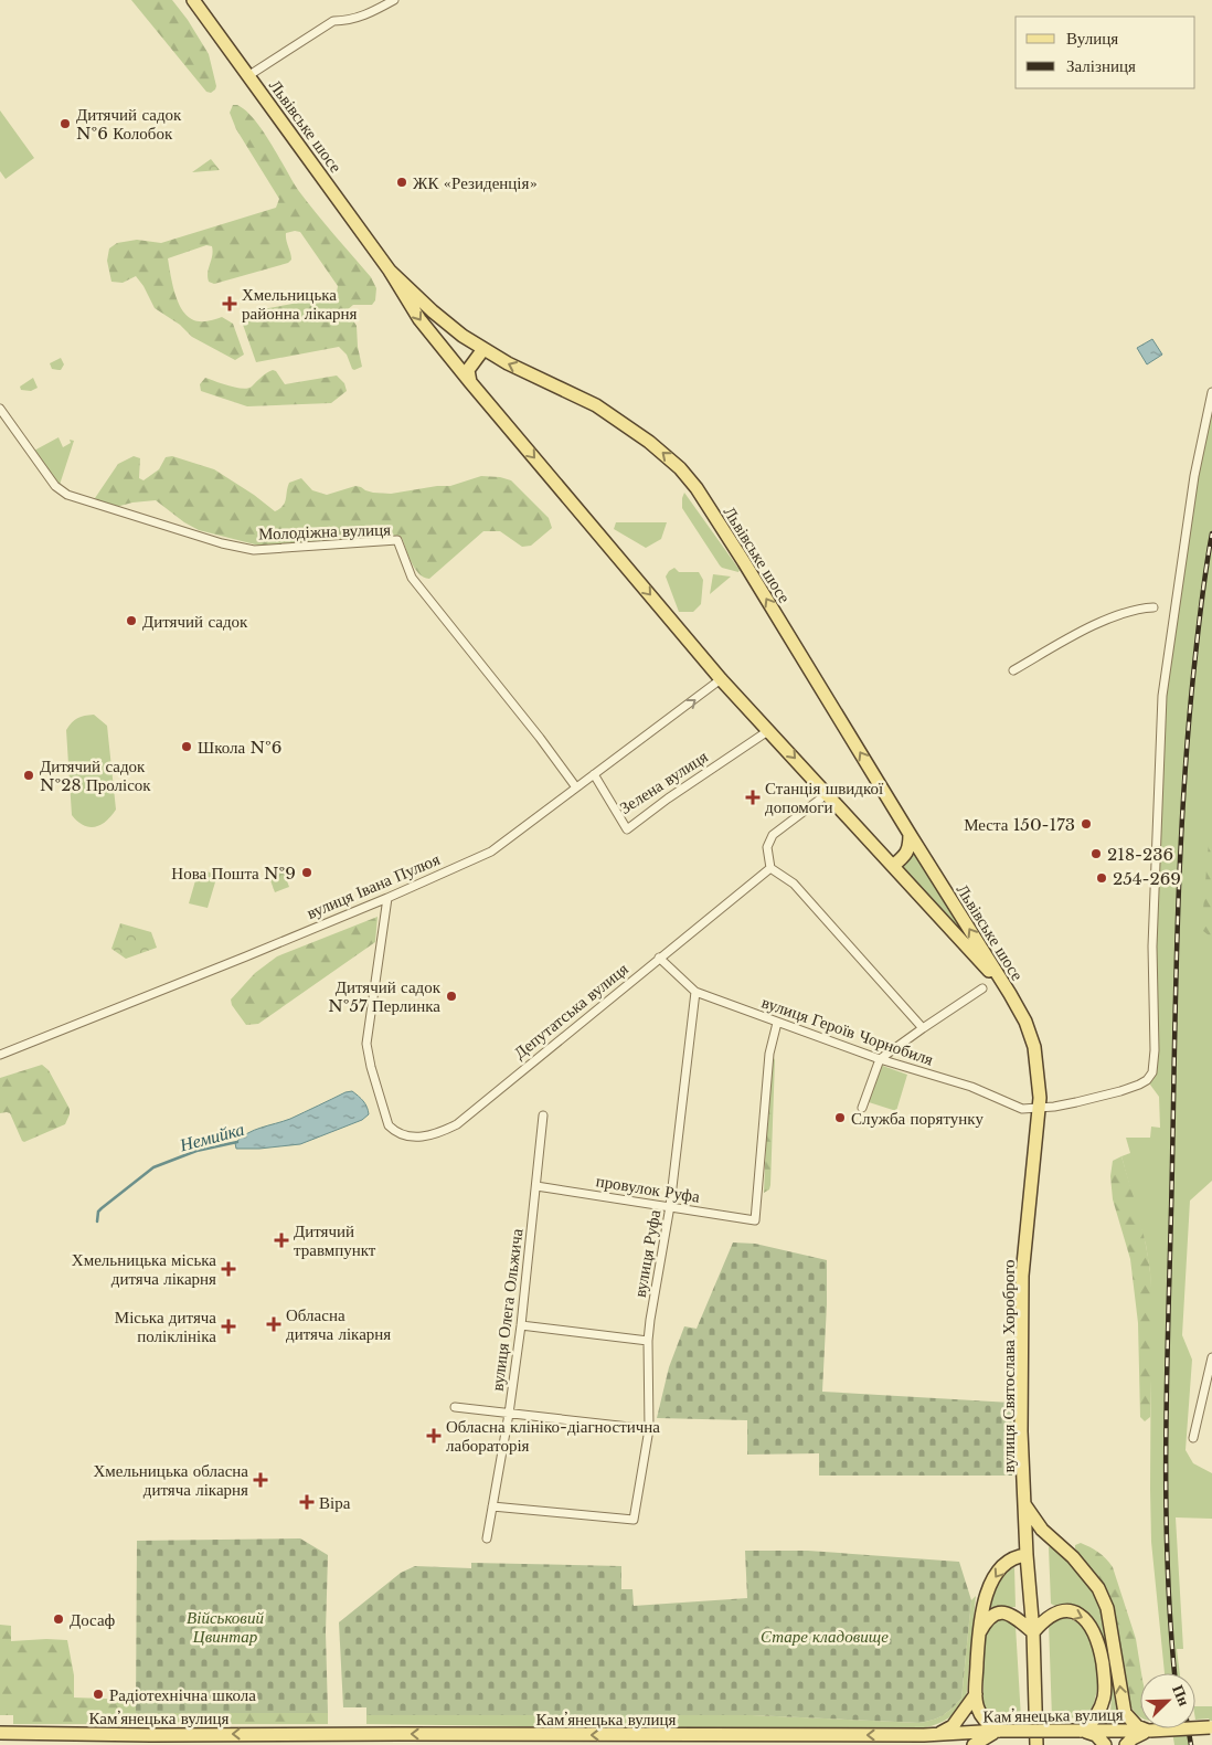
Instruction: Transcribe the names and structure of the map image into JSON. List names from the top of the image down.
{
  "streets": {
    "main road": ["Львівське шосе", "вулиця Святослава Хороброго", "Камʼянецька вулиця"],
    "street": [
      "Молодіжна вулиця",
      "Зелена вулиця",
      "вулиця Івана Пулюя",
      "Депутатська вулиця",
      "вулиця Героїв Чорнобиля",
      "провулок Руфа",
      "вулиця Руфа",
      "вулиця Олега Ольжича"
    ]
  },
  "crossings": [
    ["Львівське шосе", "Зелена вулиця"],
    ["Львівське шосе", "вулиця Івана Пулюя"],
    ["Львівське шосе", "вулиця Святослава Хороброго"],
    ["Молодіжна вулиця", "вулиця Івана Пулюя"],
    ["Зелена вулиця", "вулиця Івана Пулюя"],
    ["вулиця Івана Пулюя", "Депутатська вулиця"],
    ["Депутатська вулиця", "вулиця Героїв Чорнобиля"],
    ["вулиця Героїв Чорнобиля", "провулок Руфа"],
    ["вулиця Героїв Чорнобиля", "вулиця Руфа"],
    ["вулиця Героїв Чорнобиля", "вулиця Святослава Хороброго"],
    ["провулок Руфа", "вулиця Руфа"],
    ["провулок Руфа", "вулиця Олега Ольжича"],
    ["вулиця Руфа", "вулиця Олега Ольжича"]
  ],
  "one_way": ["Камʼянецька вулиця"],
  "water": ["Немийка"],
  "parks": ["Військовий Цвинтар", "Старе кладовище"],
  "places": {
    "other": [
      "Дитячий садок №6 Колобок",
      "ЖК «Резиденція»",
      "Дитячий садок",
      "Школа №6",
      "Дитячий садок №28 Пролісок",
      "Места 150-173",
      "218-236",
      "Нова Пошта №9",
      "254-269",
      "Дитячий садок №57 Перлинка",
      "Служба порятунку",
      "Досаф",
      "Радіотехнічна школа"
    ],
    "health": [
      "Хмельницька районна лікарня",
      "Станція швидкої допомоги",
      "Дитячий травмпункт",
      "Хмельницька міська дитяча лікарня",
      "Обласна дитяча лікарня",
      "Міська дитяча поліклініка",
      "Обласна клініко-діагностична лабораторія",
      "Хмельницька обласна дитяча лікарня",
      "Віра"
    ]
  },
  "legend": ["Вулиця", "Залізниця"],
  "north": "top right"
}
